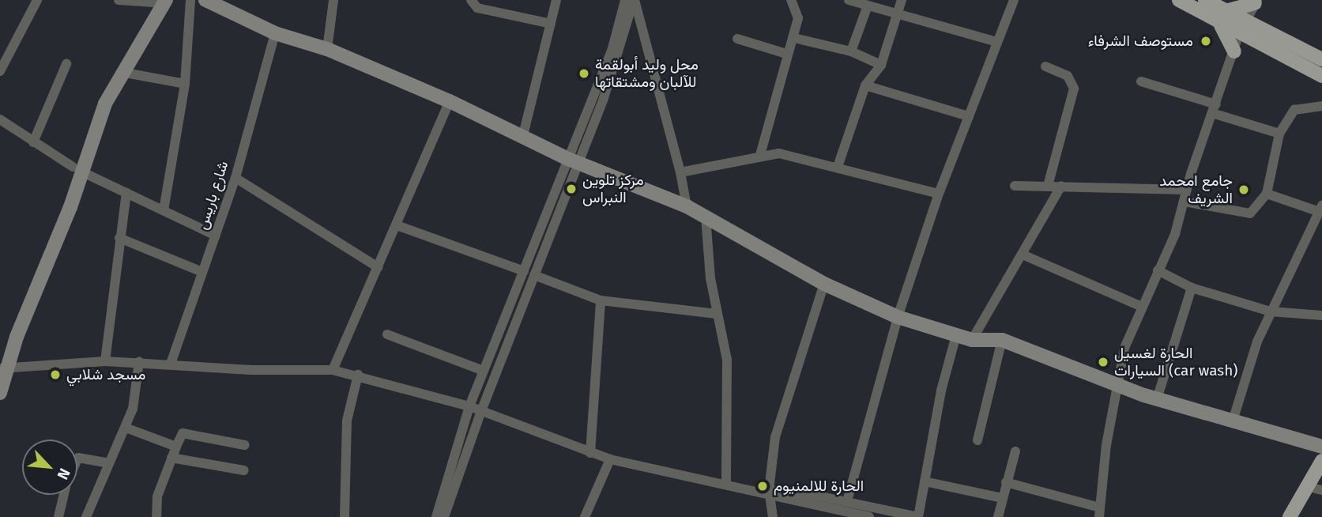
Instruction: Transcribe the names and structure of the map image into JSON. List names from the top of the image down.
{
  "streets": {
    "street": ["شارع باريس"]
  },
  "places": [
    "مستوصف الشرفاء",
    "محل وليد أبولقمة للآلبان ومشتقاتها",
    "مركز تلوين النبراس",
    "جامع امحمد الشريف",
    "الحارة لغسيل السيارات (car wash)",
    "مسجد شلابي",
    "الحارة للالمنيوم"
  ],
  "north": "bottom right"
}
